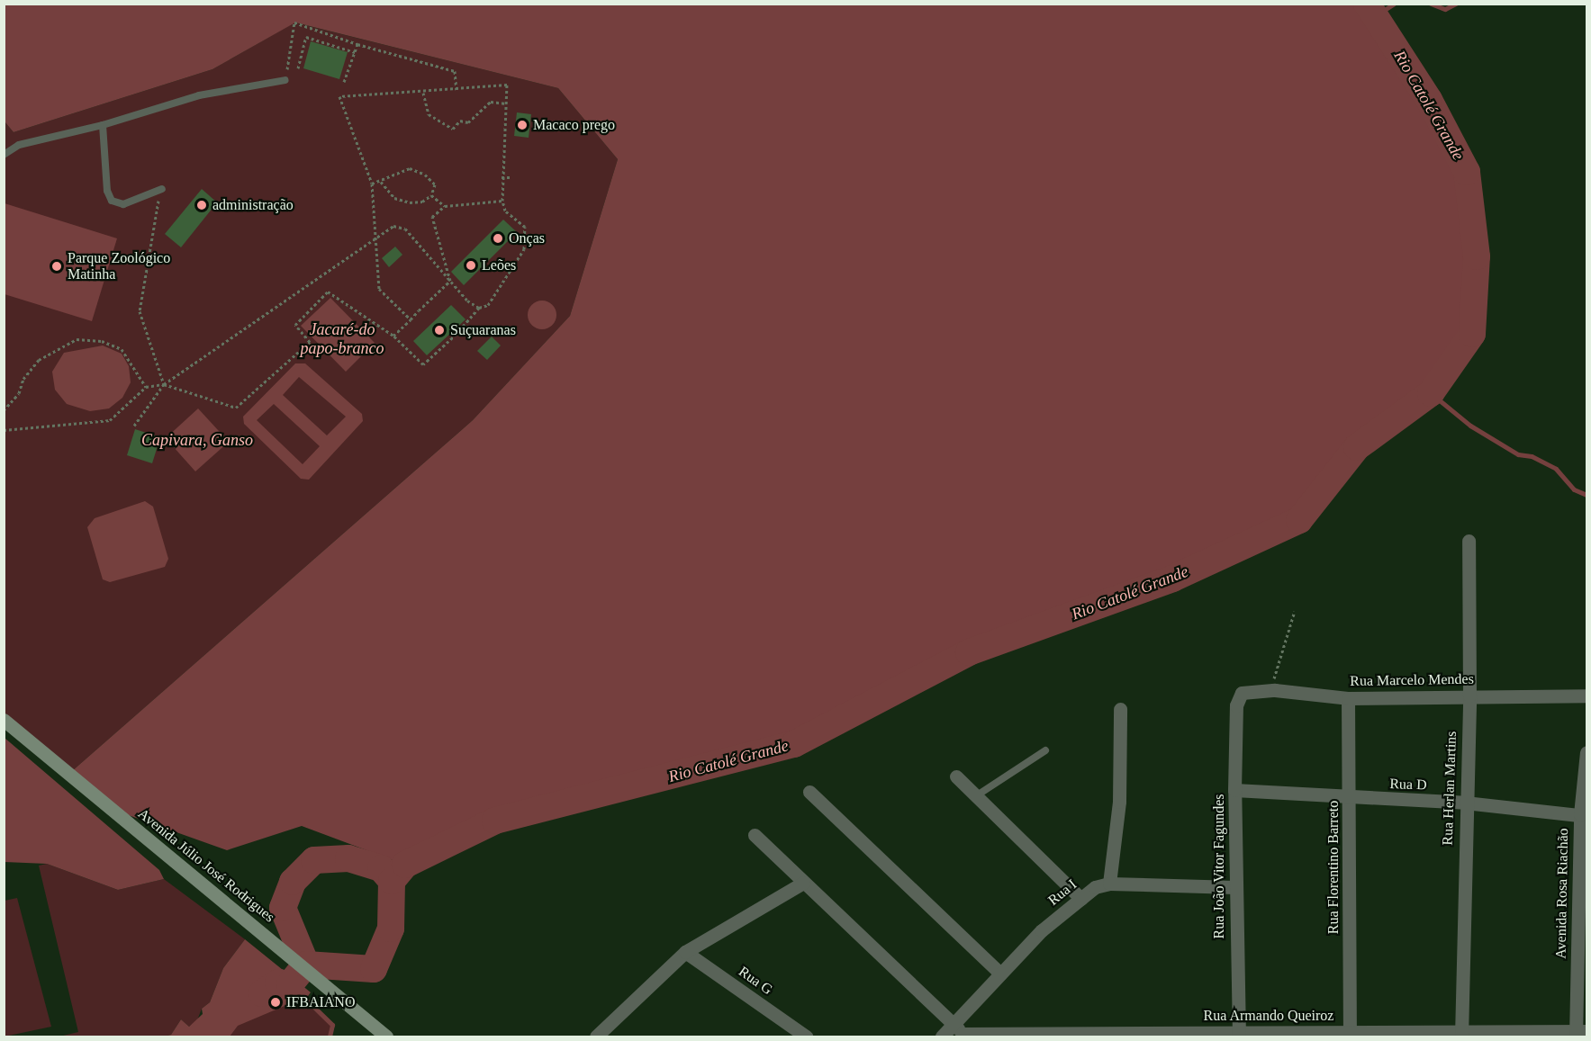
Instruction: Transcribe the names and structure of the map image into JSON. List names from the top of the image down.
{
  "streets": {
    "main road": ["Avenida Júlio José Rodrigues"],
    "street": [
      "Rua Marcelo Mendes",
      "Rua D",
      "Rua Herlan Martins",
      "Rua João Vitor Fagundes",
      "Rua Florentino Barreto",
      "Rua I",
      "Avenida Rosa Riachão",
      "Rua G",
      "Rua Armando Queiroz"
    ]
  },
  "crossings": [
    ["Rua Marcelo Mendes", "Rua Herlan Martins"],
    ["Rua Marcelo Mendes", "Rua João Vitor Fagundes"],
    ["Rua Marcelo Mendes", "Rua Florentino Barreto"],
    ["Rua D", "Rua Herlan Martins"],
    ["Rua D", "Rua João Vitor Fagundes"],
    ["Rua D", "Rua Florentino Barreto"],
    ["Rua D", "Avenida Rosa Riachão"],
    ["Rua Herlan Martins", "Rua Armando Queiroz"],
    ["Rua João Vitor Fagundes", "Rua Armando Queiroz"],
    ["Rua Florentino Barreto", "Rua Armando Queiroz"],
    ["Rua I", "Rua Armando Queiroz"],
    ["Avenida Rosa Riachão", "Rua Armando Queiroz"]
  ],
  "water": ["Rio Catolé Grande", "Jacaré-do papo-branco", "Capivara, Ganso"],
  "places": [
    "Macaco prego",
    "administração",
    "Onças",
    "Leões",
    "Parque Zoológico Matinha",
    "Suçuaranas",
    "IFBAIANO"
  ]
}
